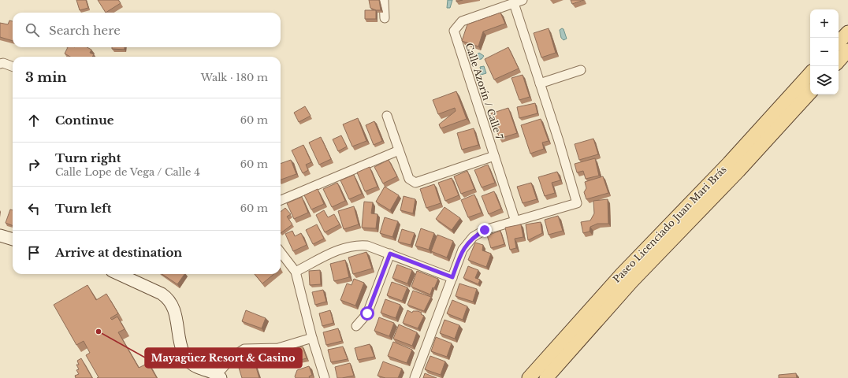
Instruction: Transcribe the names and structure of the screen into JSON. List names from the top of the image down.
{
  "streets": {
    "main road": ["Paseo Licenciado Juan Mari Brás"],
    "street": ["Calle Azorín / Calle 7"]
  },
  "places": ["Mayagüez Resort & Casino"],
  "page": {
    "map_buttons": ["+", "−"],
    "search": "Search here",
    "heading": ["3 min", "Walk · 180 m"],
    "list": [
      ["Continue", "60 m"],
      ["Turn right", "Calle Lope de Vega / Calle 4", "60 m"],
      ["Turn left", "60 m"],
      "Arrive at destination"
    ]
  }
}
